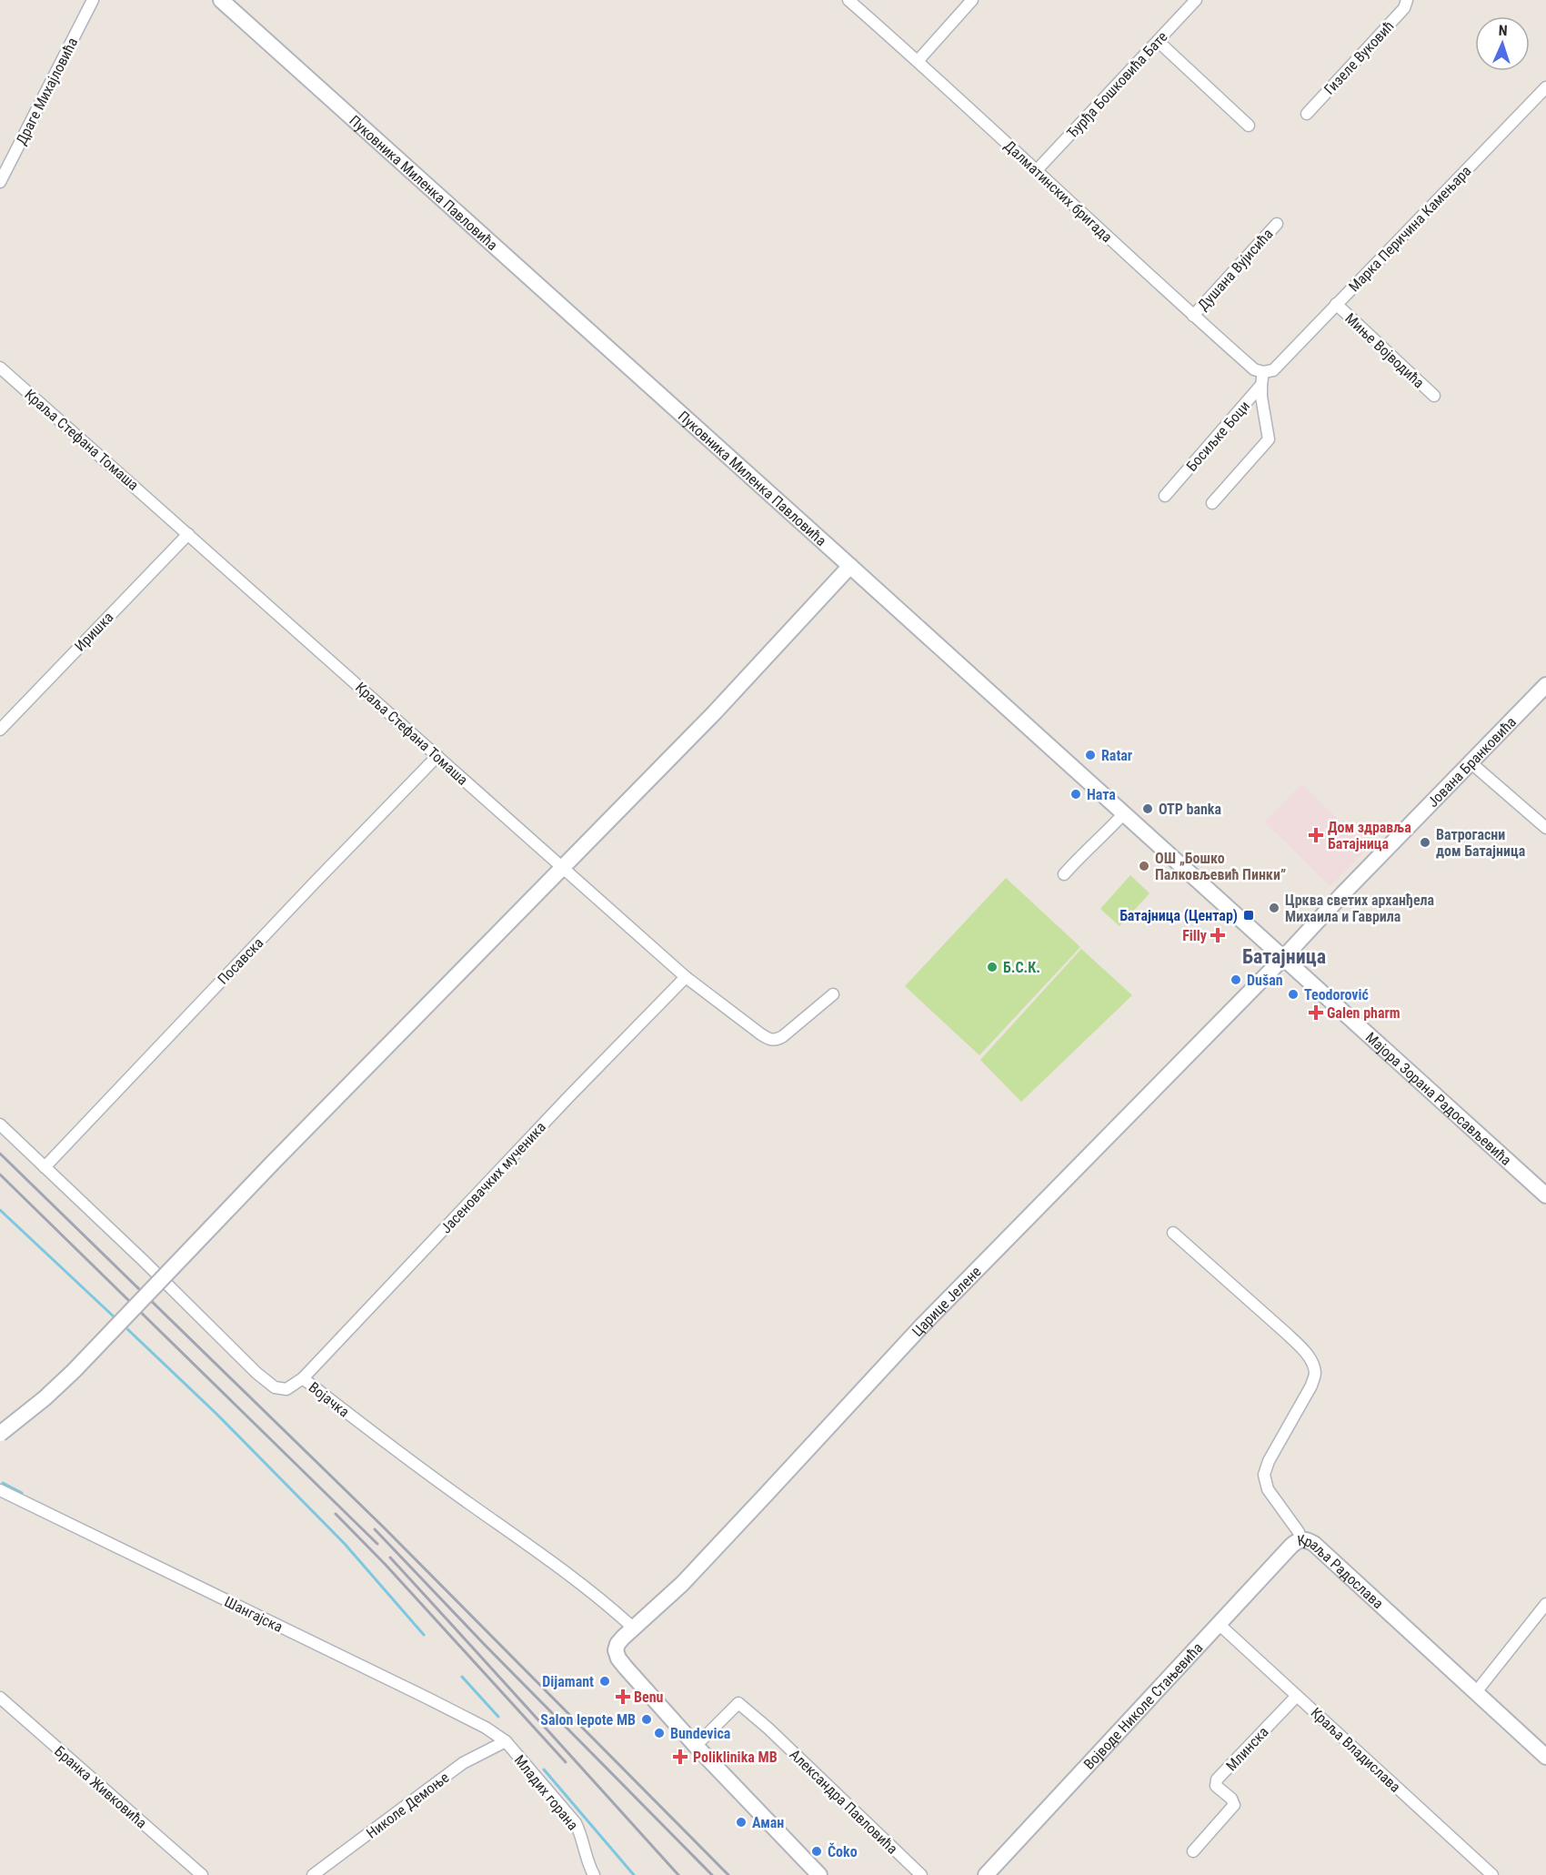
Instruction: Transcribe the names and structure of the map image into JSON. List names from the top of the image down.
{
  "streets": {
    "main road": [
      "Пуковника Миленка Павловића",
      "Јована Бранковића",
      "Мајора Зорана Радосављевића",
      "Царице Јелене",
      "Краља Радослава",
      "Војводе Николе Стањевића"
    ],
    "street": [
      "Гизеле Вуковић",
      "Ђурђа Бошковића Бате",
      "Драге Михајловића",
      "Далматинских бригада",
      "Марка Перичина Камењара",
      "Душана Вујисића",
      "Миње Војводића",
      "Босиљке Боци",
      "Краља Стефана Томаша",
      "Иришка",
      "Посавска",
      "Јасеновачких мученика",
      "Војачка",
      "Шангајска",
      "Млинска",
      "Краља Владислава",
      "Бранка Живковића",
      "Младих горана",
      "Александра Павловића",
      "Николе Демоње"
    ]
  },
  "crossings": [
    ["Ђурђа Бошковића Бате", "Далматинских бригада"],
    ["Пуковника Миленка Павловића", "Јована Бранковића"],
    ["Пуковника Миленка Павловића", "Мајора Зорана Радосављевића"],
    ["Пуковника Миленка Павловића", "Царице Јелене"],
    ["Далматинских бригада", "Марка Перичина Камењара"],
    ["Далматинских бригада", "Душана Вујисића"],
    ["Марка Перичина Камењара", "Миње Војводића"],
    ["Краља Стефана Томаша", "Иришка"],
    ["Краља Стефана Томаша", "Посавска"],
    ["Краља Стефана Томаша", "Јасеновачких мученика"],
    ["Јована Бранковића", "Мајора Зорана Радосављевића"],
    ["Јована Бранковића", "Царице Јелене"],
    ["Посавска", "Војачка"],
    ["Мајора Зорана Радосављевића", "Царице Јелене"],
    ["Јасеновачких мученика", "Војачка"],
    ["Царице Јелене", "Војачка"],
    ["Царице Јелене", "Александра Павловића"],
    ["Краља Радослава", "Војводе Николе Стањевића"],
    ["Шангајска", "Младих горана"],
    ["Шангајска", "Николе Демоње"],
    ["Војводе Николе Стањевића", "Краља Владислава"],
    ["Млинска", "Краља Владислава"],
    ["Младих горана", "Николе Демоње"]
  ],
  "districts": ["Батајница"],
  "places": {
    "other": [
      "Ratar",
      "Ната",
      "OTP banka",
      "Ватрогасни дом Батајница",
      "ОШ „Бошко Палковљевић Пинки”",
      "Црква светих арханђела Михаила и Гаврила",
      "Б.С.К.",
      "Dušan",
      "Teodorović",
      "Dijamant",
      "Salon lepote MB",
      "Bundevica",
      "Аман",
      "Čoko"
    ],
    "health": [
      "Дом здравља Батајница",
      "Filly",
      "Galen pharm",
      "Benu",
      "Poliklinika MB"
    ],
    "transit": ["Батајница (Центар)"]
  },
  "north": "top"
}
